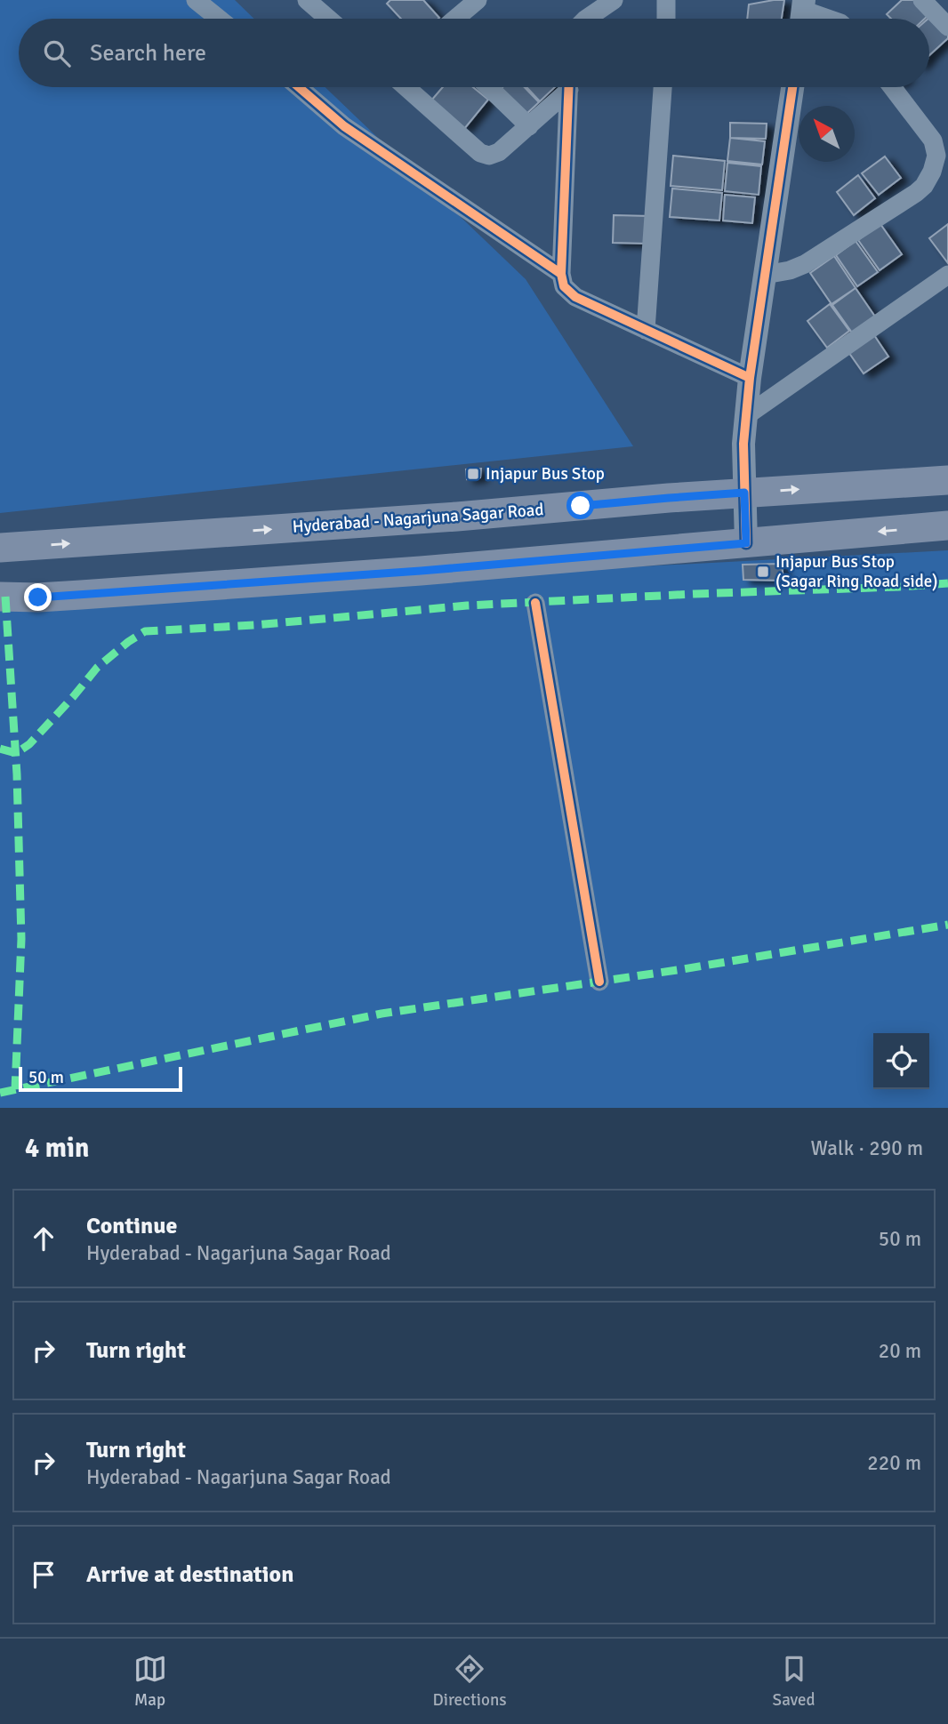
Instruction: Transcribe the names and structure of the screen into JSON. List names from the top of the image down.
{
  "streets": {
    "main road": ["Hyderabad - Nagarjuna Sagar Road"]
  },
  "places": {
    "transit": ["Injapur Bus Stop", "Injapur Bus Stop (Sagar Ring Road side)"]
  },
  "scale_bar": "50 m",
  "north": "top left",
  "page": {
    "search": "Search here",
    "scale": "50 m",
    "heading": ["4 min", "Walk · 290 m"],
    "list": [
      ["Continue", "Hyderabad - Nagarjuna Sagar Road", "50 m"],
      ["Turn right", "20 m"],
      ["Turn right", "Hyderabad - Nagarjuna Sagar Road", "220 m"],
      "Arrive at destination"
    ],
    "nav": ["Map", "Directions", "Saved"]
  }
}
